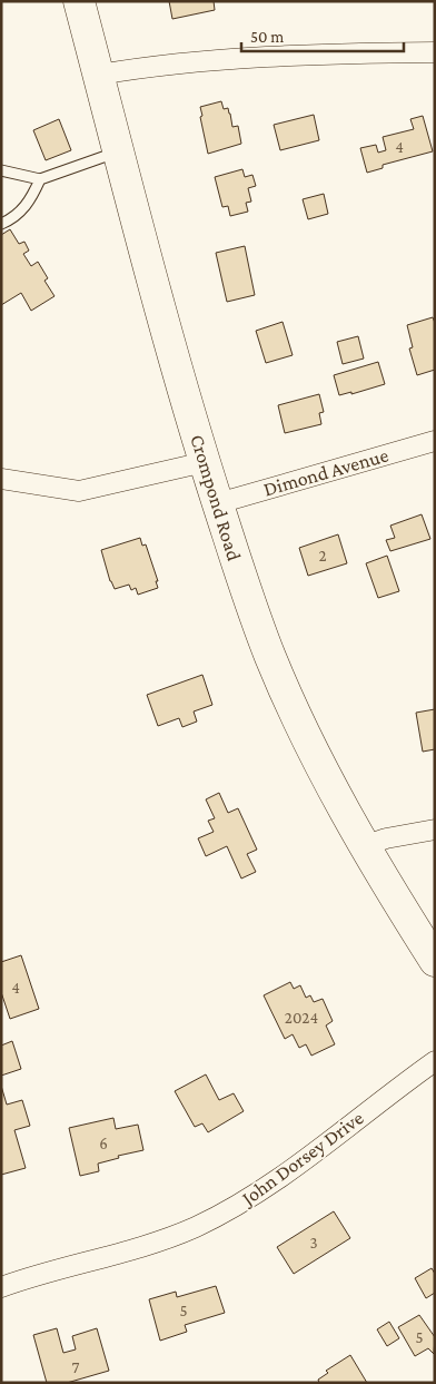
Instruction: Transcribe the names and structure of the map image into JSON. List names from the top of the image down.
{
  "streets": {
    "main road": ["Crompond Road"],
    "street": ["Dimond Avenue", "John Dorsey Drive"]
  },
  "crossings": [
    ["Dimond Avenue", "Crompond Road"]
  ],
  "house_numbers": [
    "4",
    "2",
    "4",
    "2024",
    "6",
    "3",
    "5",
    "5",
    "7"
  ],
  "scale_bar": "50 m"
}
